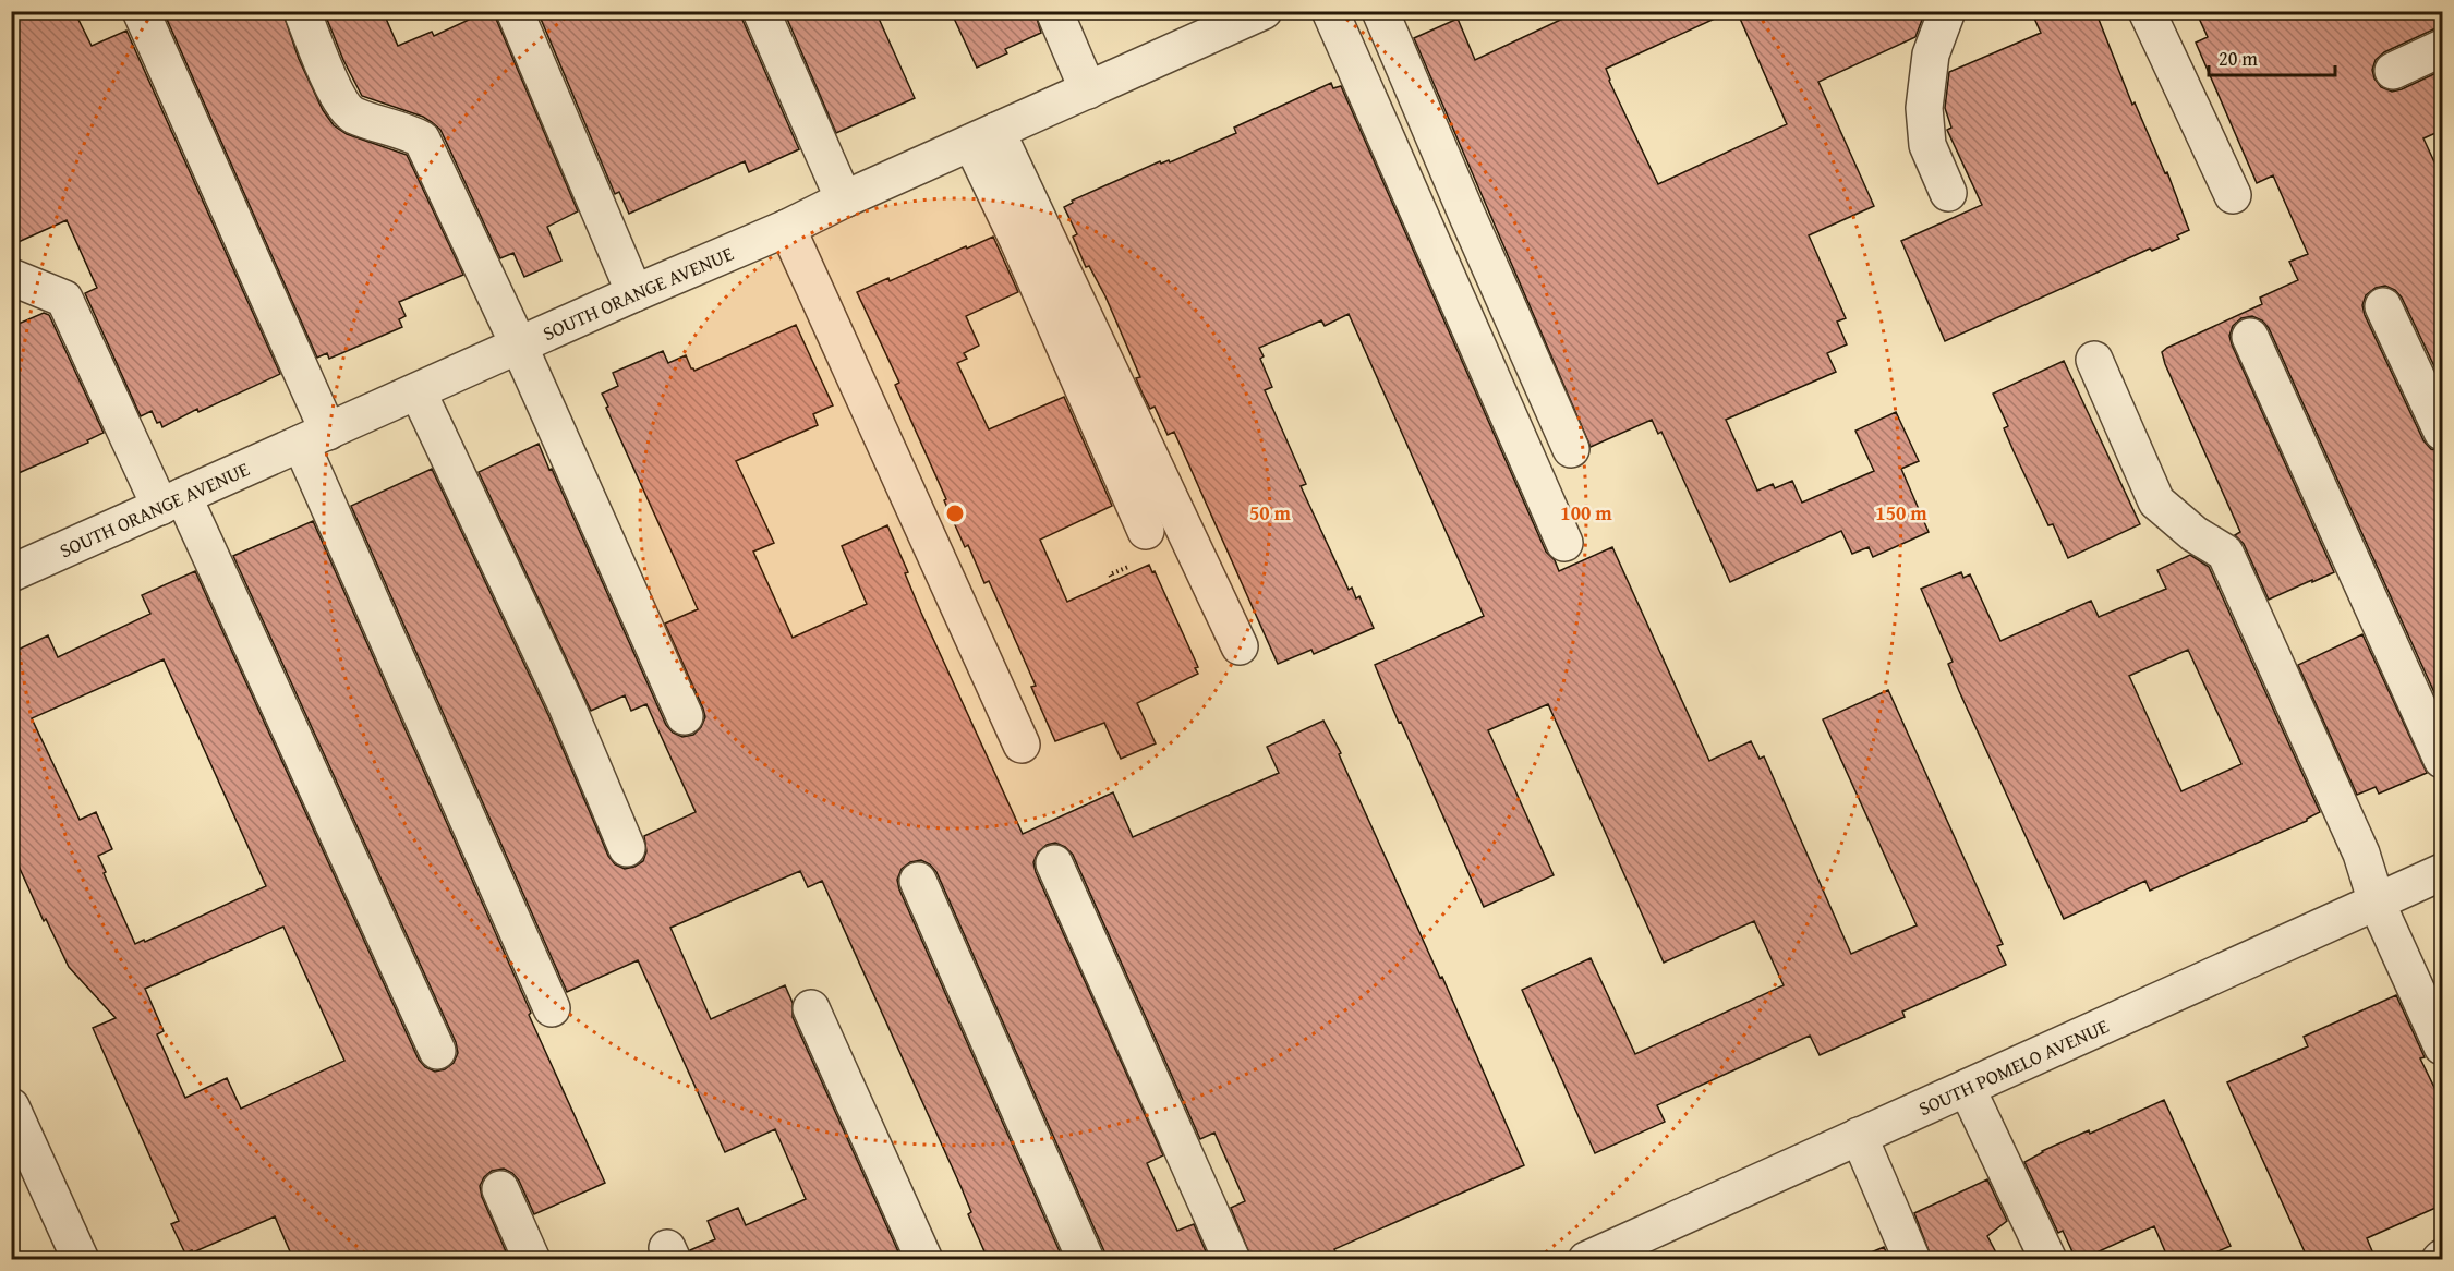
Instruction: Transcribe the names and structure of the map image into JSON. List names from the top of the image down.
{
  "streets": {
    "street": ["SOUTH ORANGE AVENUE", "SOUTH POMELO AVENUE"]
  },
  "scale_bar": "20 m",
  "rings": ["50 m", "100 m", "150 m"]
}
